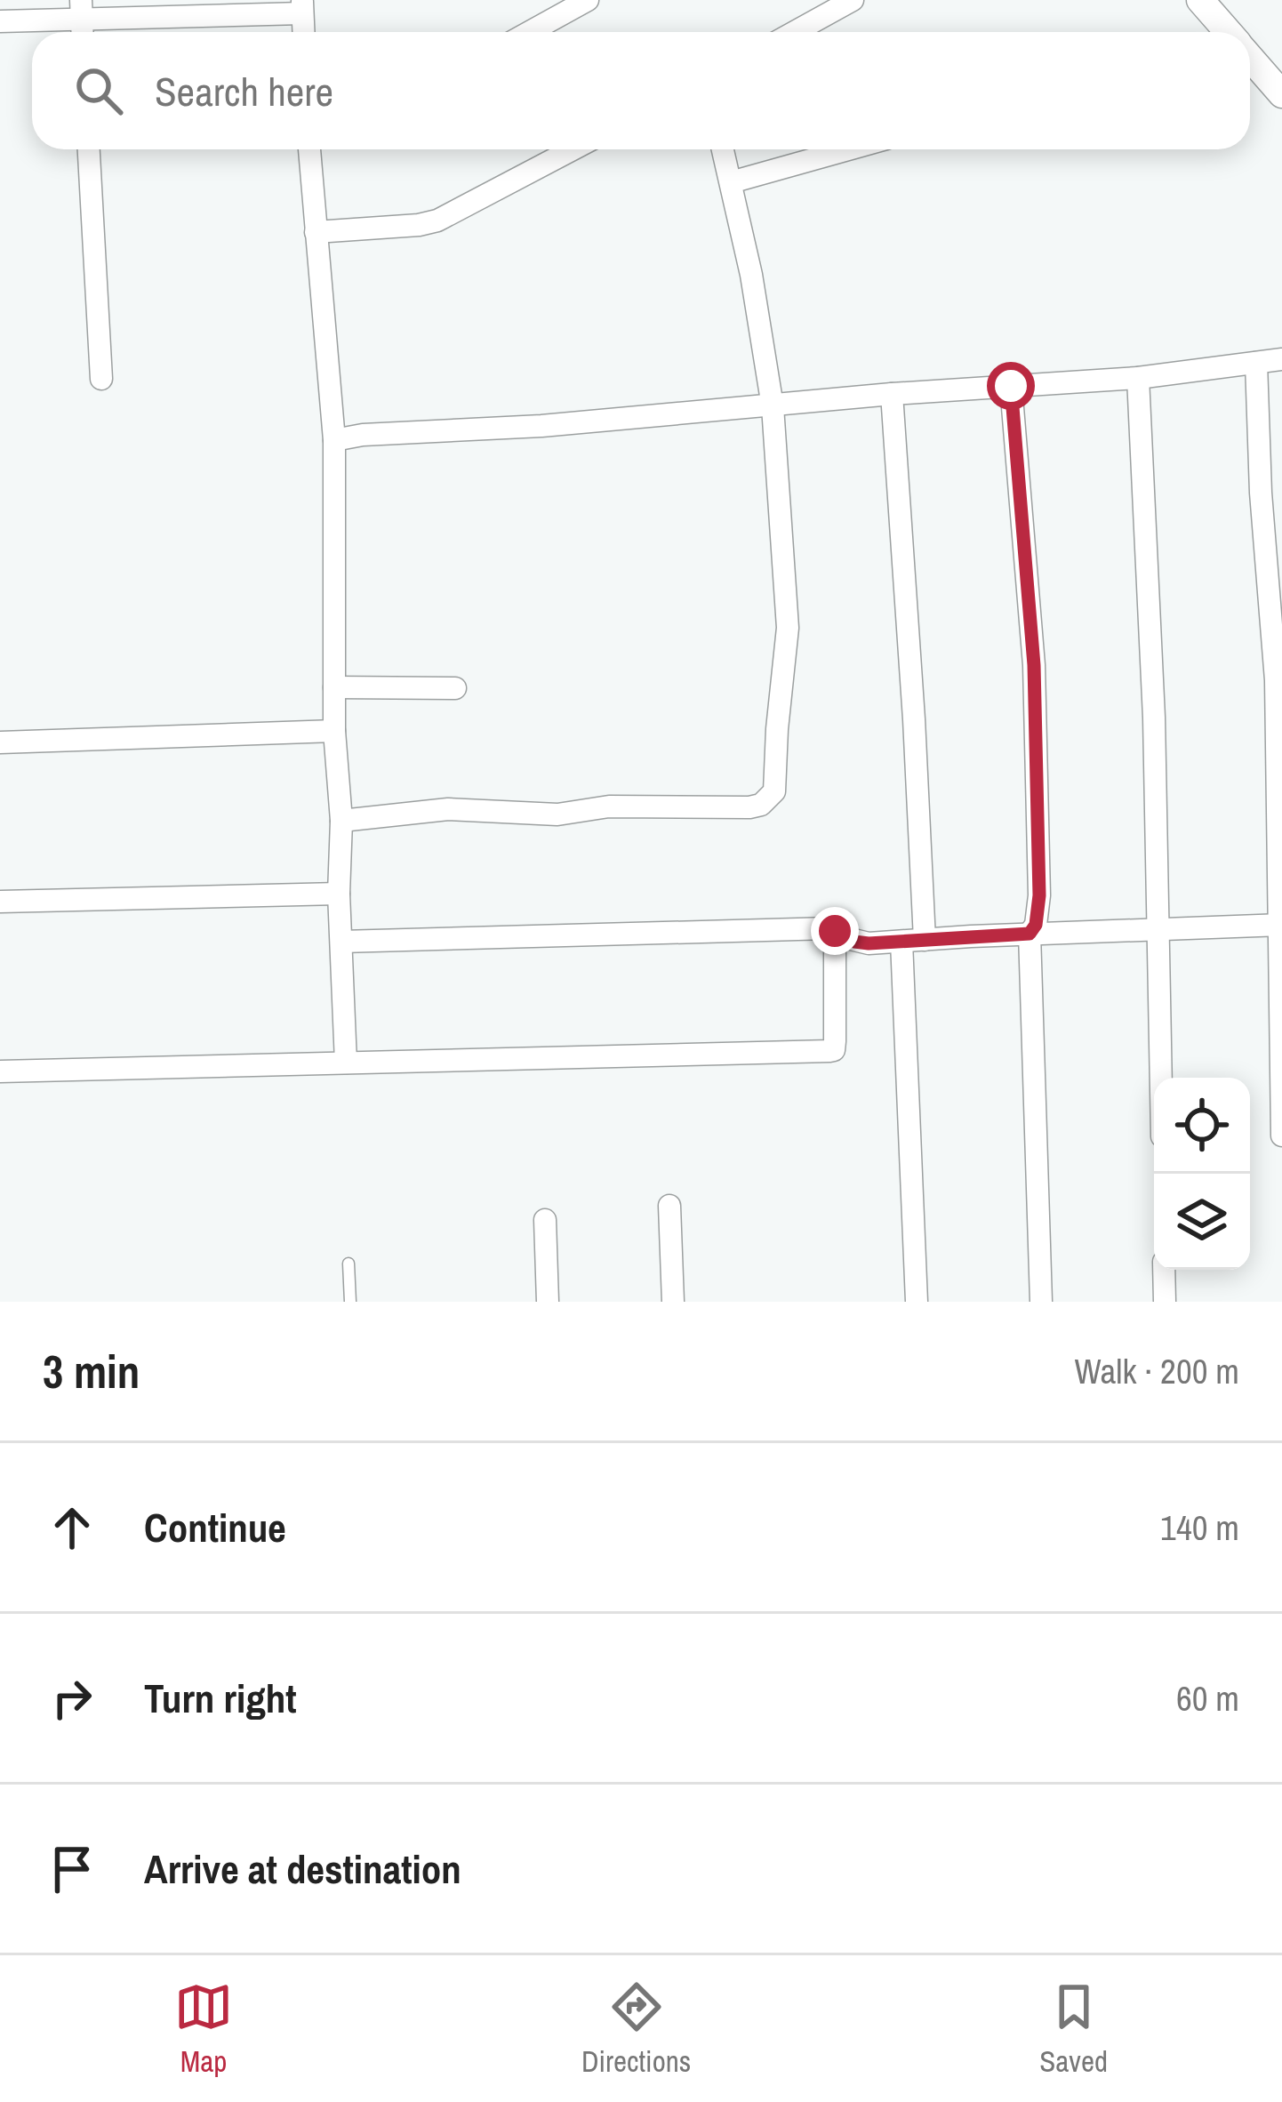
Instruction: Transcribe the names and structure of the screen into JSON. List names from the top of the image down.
{
  "page": {
    "search": "Search here",
    "heading": ["3 min", "Walk · 200 m"],
    "list": [
      ["Continue", "140 m"],
      ["Turn right", "60 m"],
      "Arrive at destination"
    ],
    "nav": ["Map", "Directions", "Saved"]
  }
}
